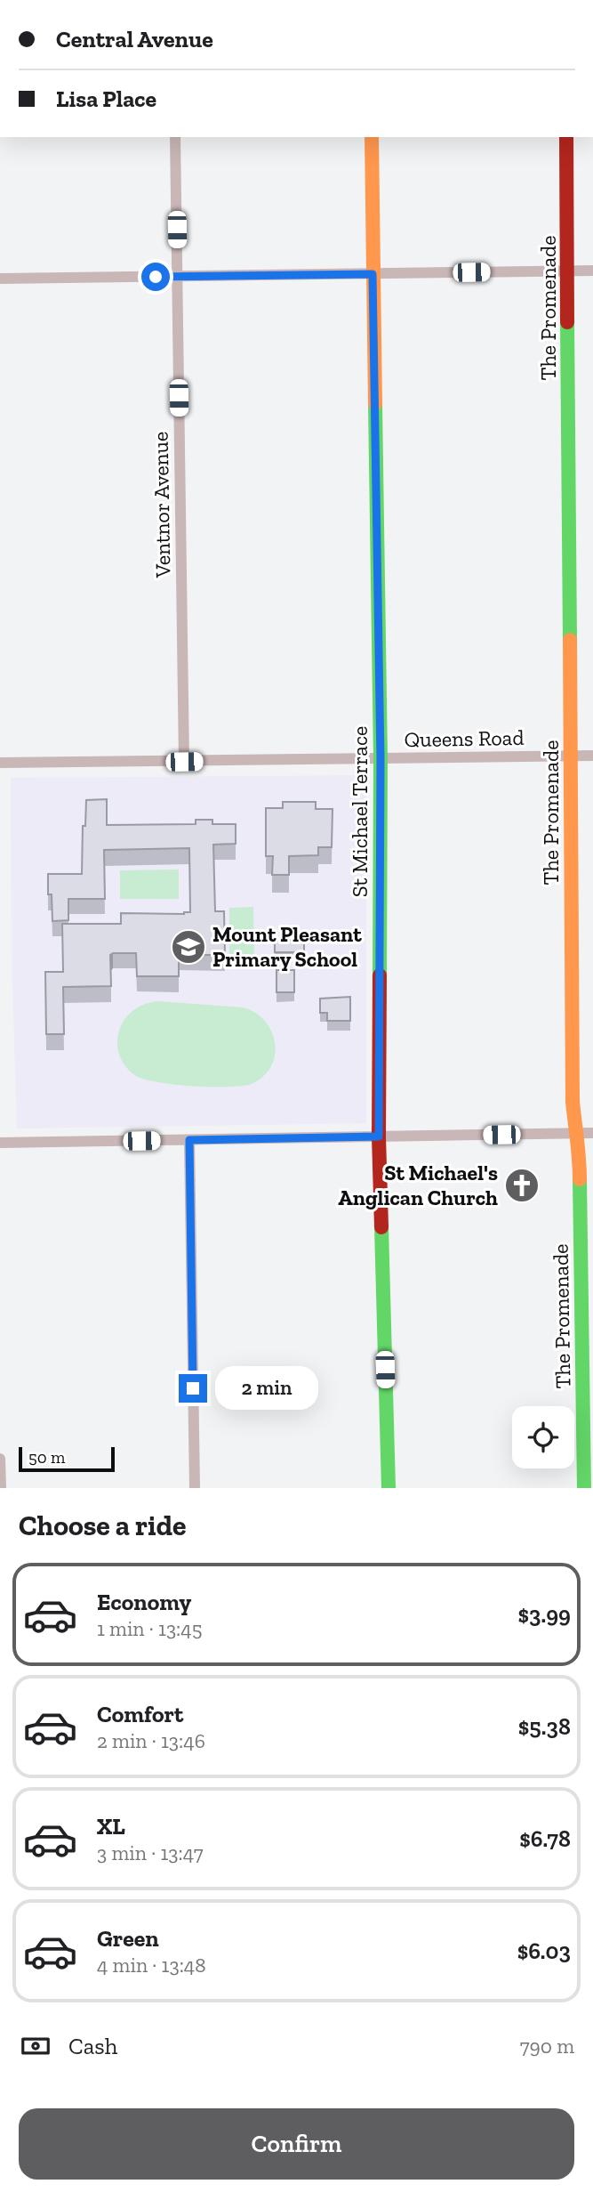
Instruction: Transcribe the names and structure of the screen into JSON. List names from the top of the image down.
{
  "streets": {
    "street": [
      "The Promenade",
      "Ventnor Avenue",
      "Queens Road",
      "St Michael Terrace"
    ]
  },
  "crossings": [
    ["The Promenade", "Queens Road"],
    ["Ventnor Avenue", "Queens Road"],
    ["Queens Road", "St Michael Terrace"]
  ],
  "places": {
    "school or university": ["Mount Pleasant Primary School"],
    "church": ["St Michael's Anglican Church"]
  },
  "scale_bar": "50 m",
  "page": {
    "banner": ["Central Avenue", "Lisa Place"],
    "bubble": "2 min",
    "scale": "50 m",
    "heading": "Choose a ride",
    "list": [
      {
        "name": "Economy",
        "note": "1 min · 13:45",
        "value": "$3.99"
      },
      {
        "name": "Comfort",
        "note": "2 min · 13:46",
        "value": "$5.38"
      },
      {
        "name": "XL",
        "note": "3 min · 13:47",
        "value": "$6.78"
      },
      {
        "name": "Green",
        "note": "4 min · 13:48",
        "value": "$6.03"
      }
    ],
    "pay": ["Cash", "790 m"],
    "buttons": "Confirm"
  }
}
